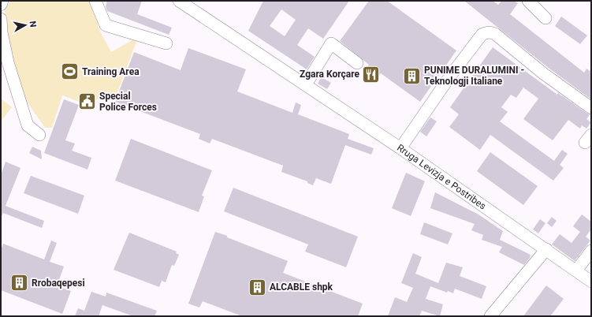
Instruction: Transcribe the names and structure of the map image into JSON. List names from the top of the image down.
{
  "streets": {
    "street": ["Rruga Levizja e Postribes"]
  },
  "places": {
    "sports": ["Training Area"],
    "restaurant": ["Zgara Korçare"],
    "building": ["PUNIME DURALUMINI - Teknologji Italiane", "Rrobaqepesi", "ALCABLE shpk"],
    "public building": ["Special Police Forces"]
  },
  "north": "right"
}
